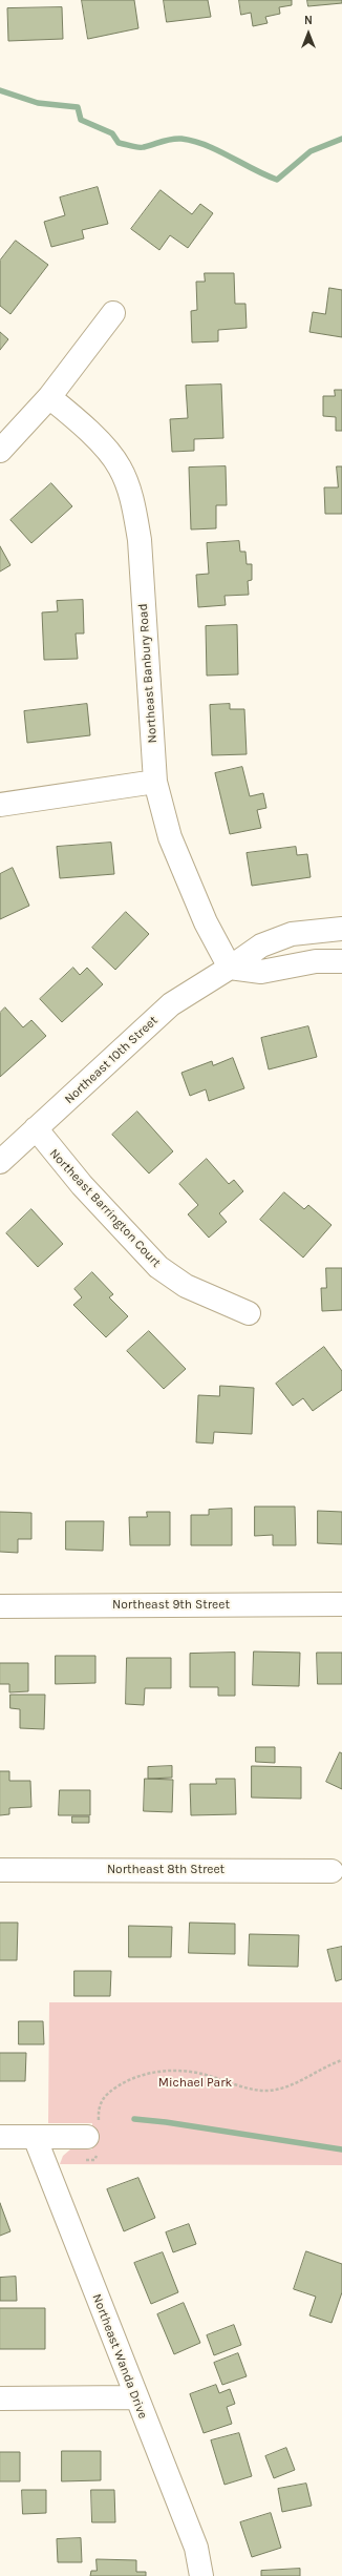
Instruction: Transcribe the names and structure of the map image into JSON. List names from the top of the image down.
{
  "streets": {
    "street": [
      "Northeast Banbury Road",
      "Northeast 10th Street",
      "Northeast Barrington Court",
      "Northeast 9th Street",
      "Northeast 8th Street",
      "Northeast Wanda Drive"
    ]
  },
  "crossings": [
    ["Northeast Banbury Road", "Northeast 10th Street"],
    ["Northeast 10th Street", "Northeast Barrington Court"]
  ],
  "parks": ["Michael Park"],
  "north": "top"
}
